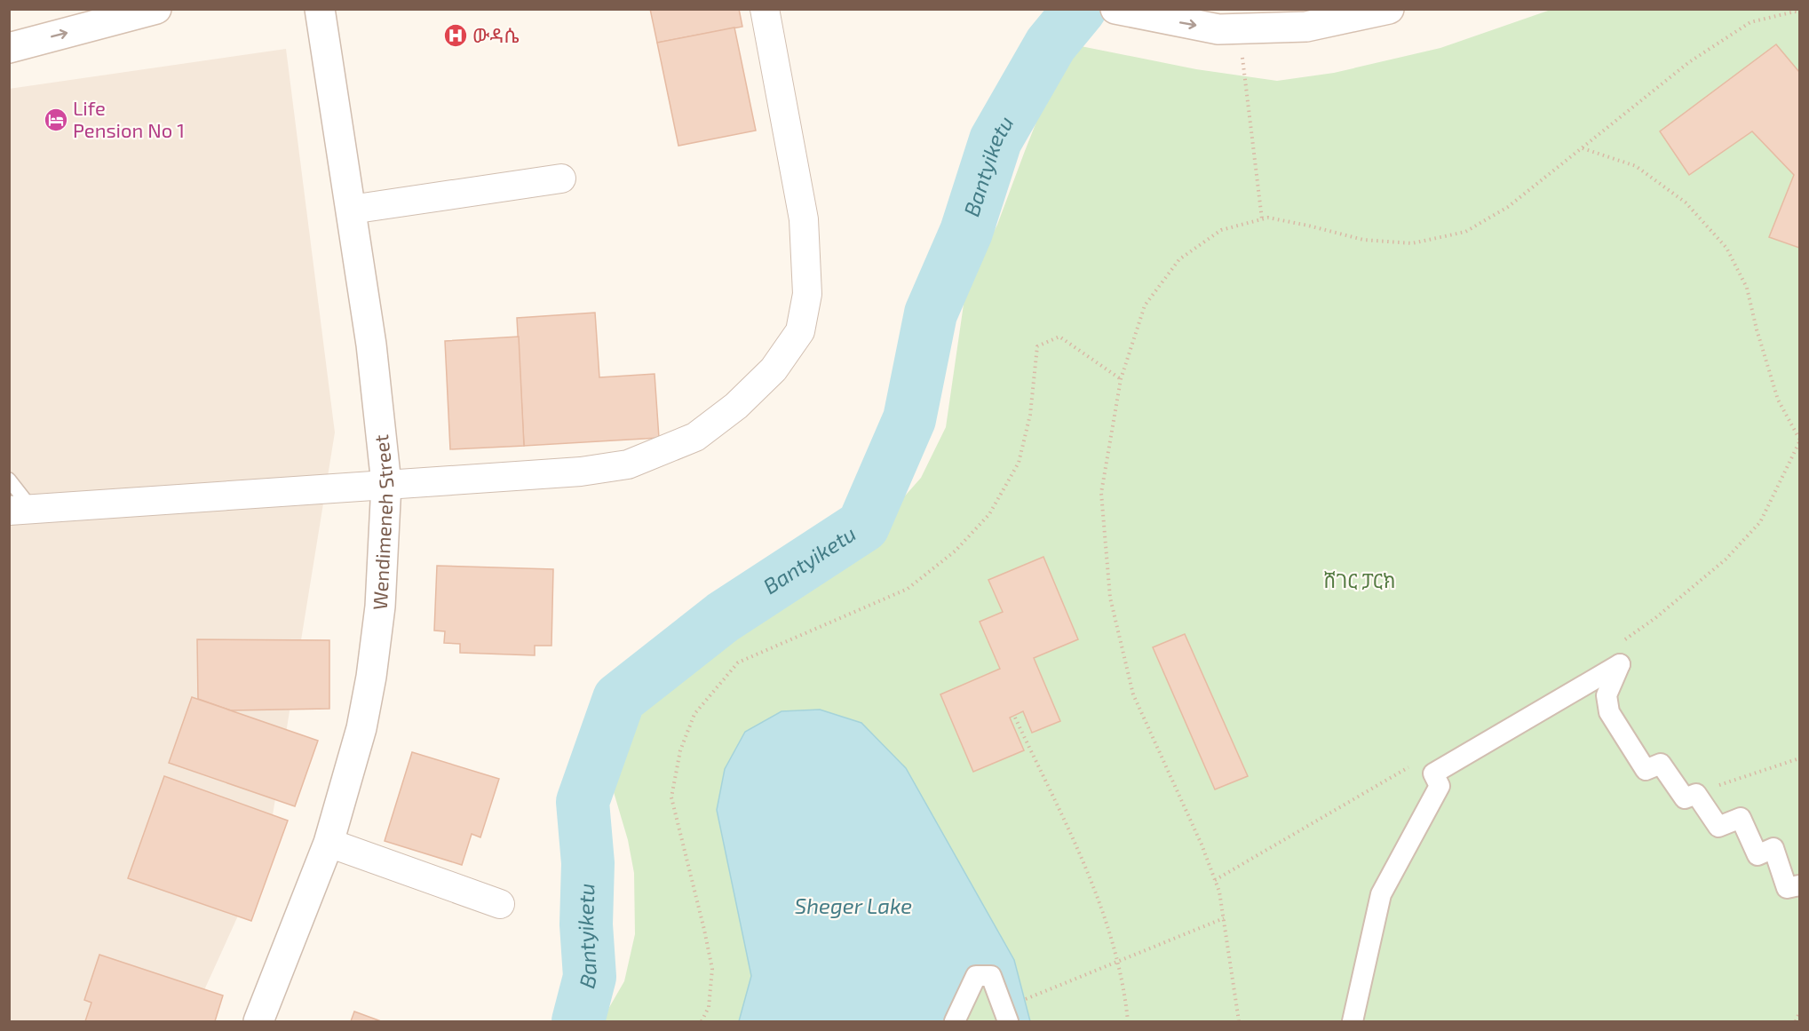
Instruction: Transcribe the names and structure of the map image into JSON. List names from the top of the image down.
{
  "streets": {
    "street": ["Wendimeneh Street"]
  },
  "water": ["Bantyiketu", "Sheger Lake"],
  "parks": ["ሸገር ፓርክ"],
  "places": {
    "hospital": ["ውዳሴ"],
    "hotel": ["Life Pension No 1"]
  }
}
